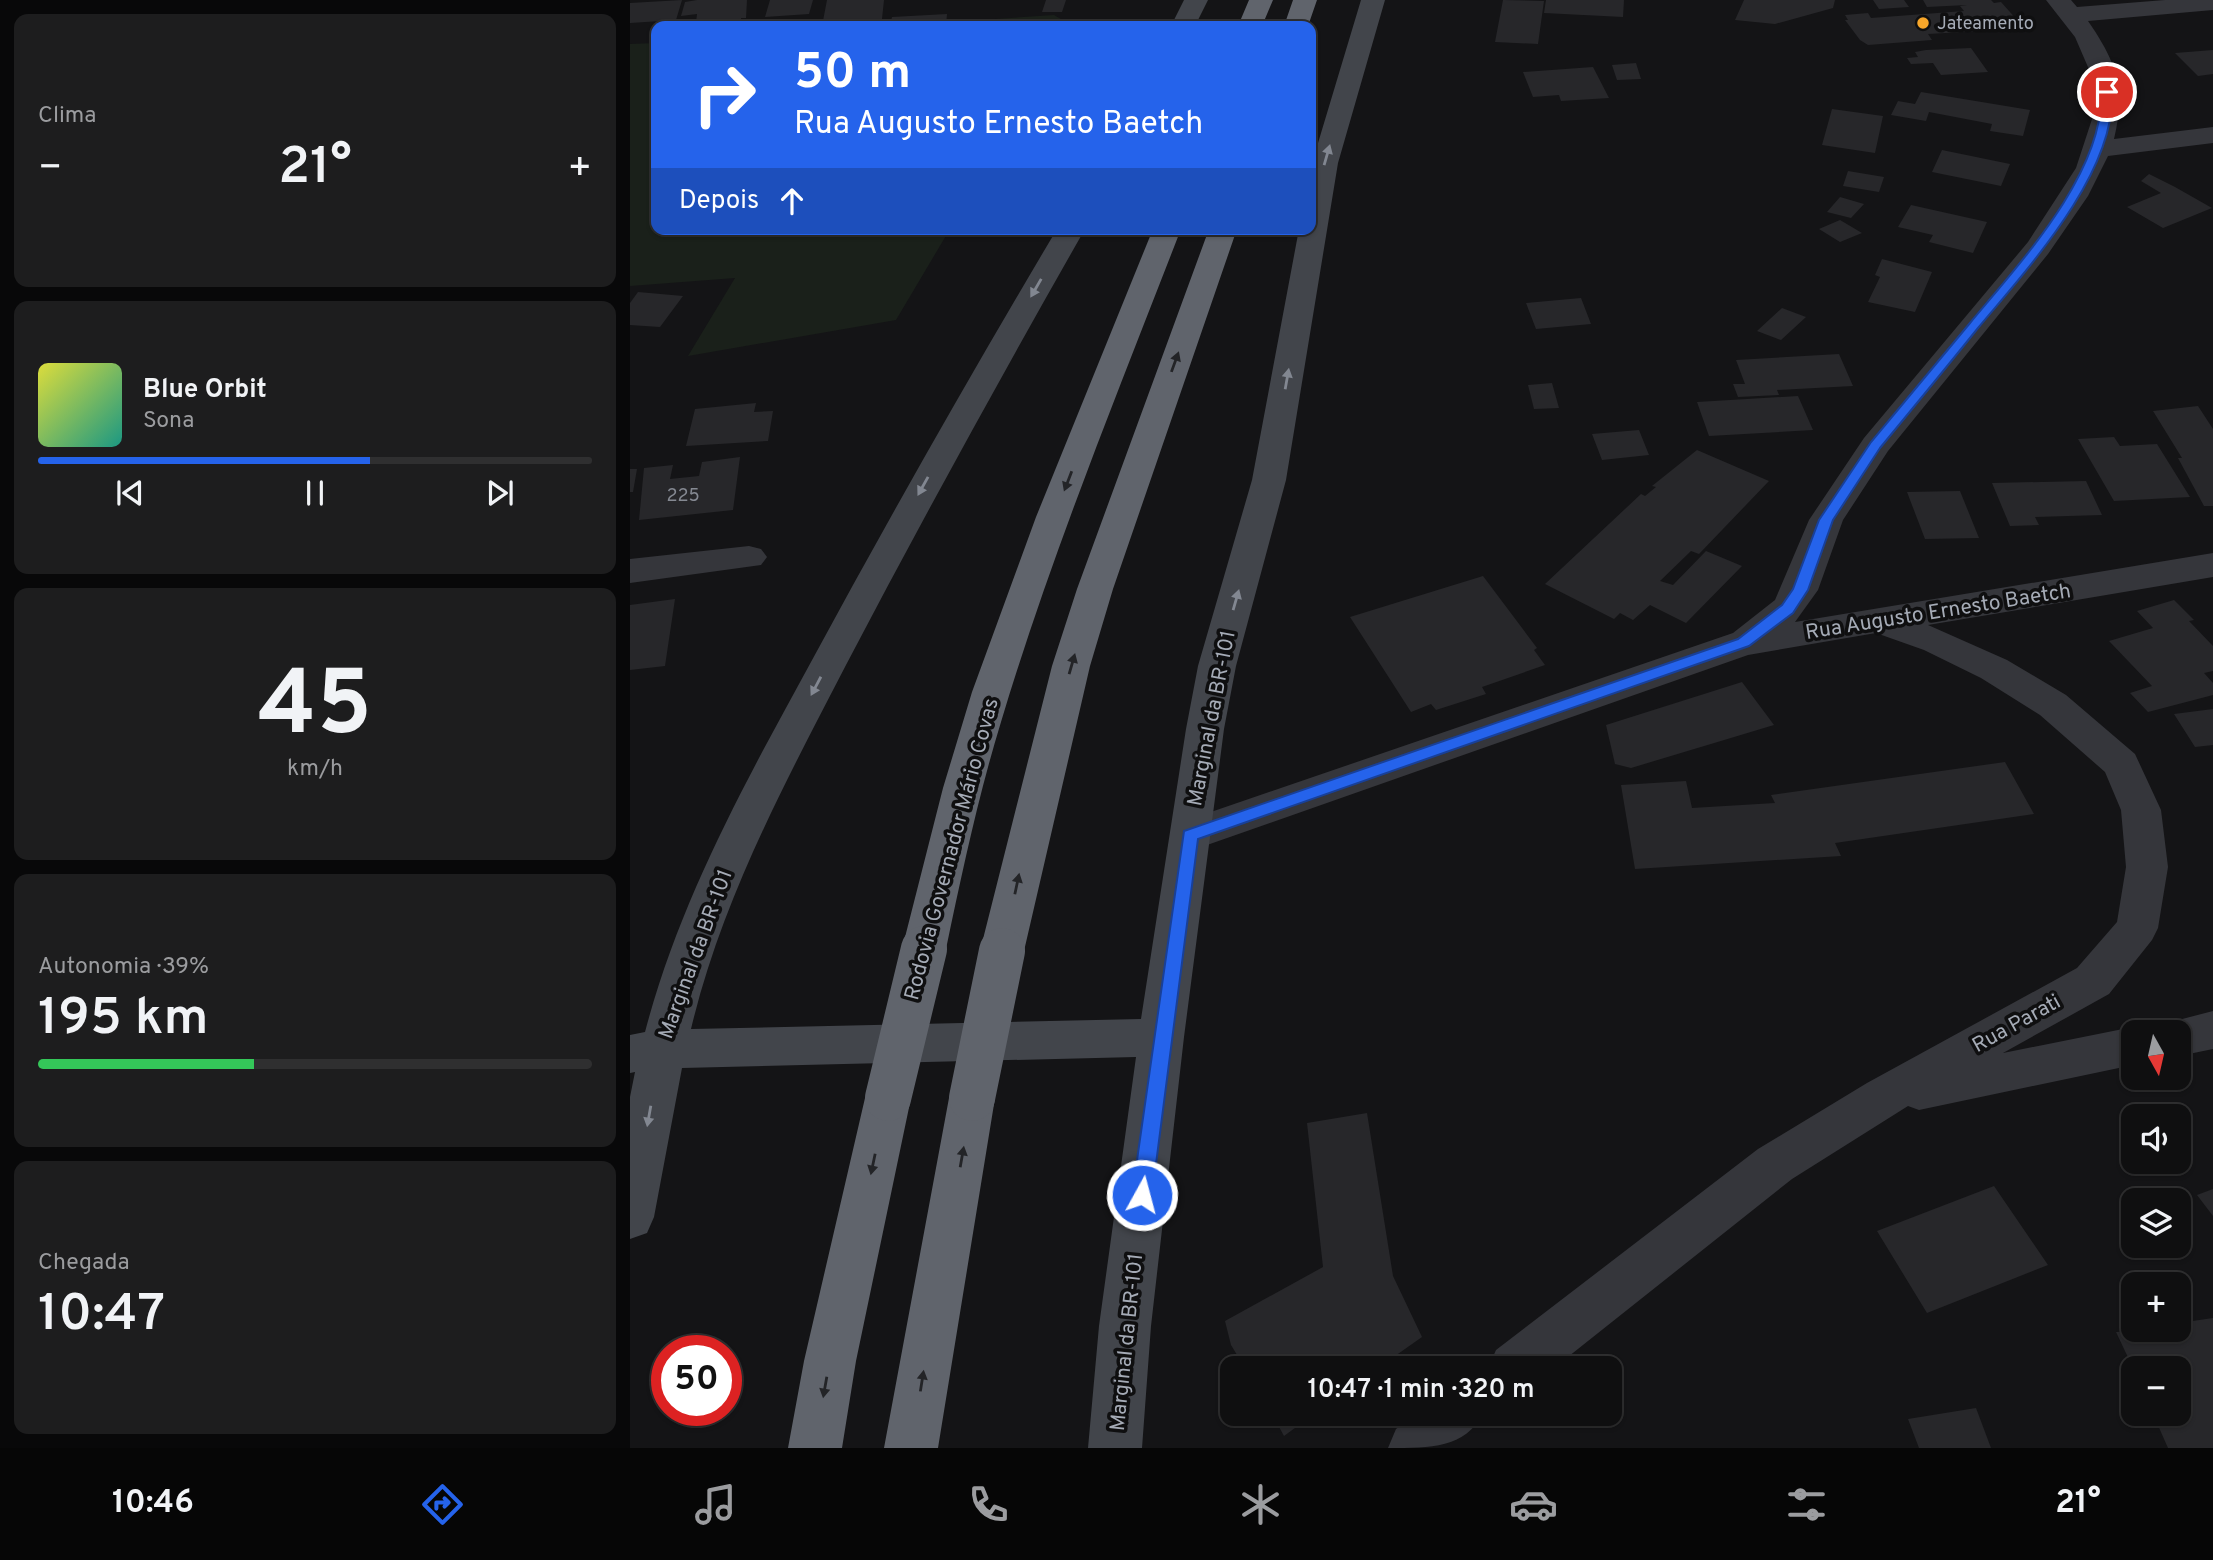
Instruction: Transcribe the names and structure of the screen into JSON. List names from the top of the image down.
{
  "streets": {
    "highway": ["Rodovia Governador Mário Covas"],
    "main road": ["Marginal da BR-101"],
    "street": ["Rua Augusto Ernesto Baetch", "Rua Parati"]
  },
  "crossings": [
    ["Rua Augusto Ernesto Baetch", "Marginal da BR-101"],
    ["Rua Augusto Ernesto Baetch", "Rua Parati"]
  ],
  "places": ["Jateamento"],
  "house_numbers": ["225"],
  "north": "bottom",
  "page": {
    "tile": [
      "Clima",
      ["45", "km/h"],
      ["Autonomia · 39%", "195 km"],
      ["Chegada", "10:47"]
    ],
    "turn": ["50 m", "Rua Augusto Ernesto Baetch"],
    "heat": ["−", "21°", "+"],
    "then": "Depois",
    "song": ["Blue Orbit", "Sona"],
    "map_buttons": ["+", "−"],
    "limit": "50",
    "trip": "10:47 · 1 min · 320 m",
    "tabs": ["10:46", "21°"]
  }
}
